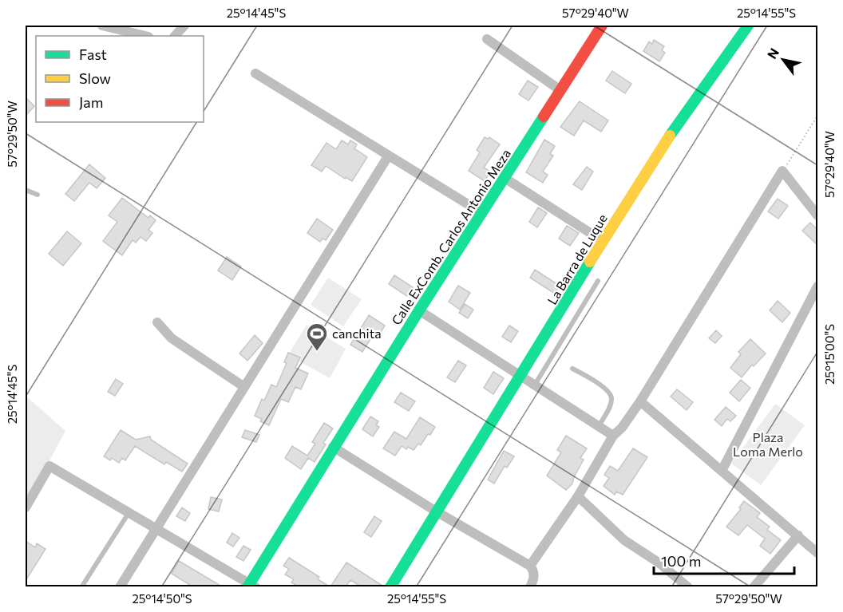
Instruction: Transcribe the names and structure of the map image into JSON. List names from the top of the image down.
{
  "streets": {
    "street": ["Calle ExComb. Carlos Antonio Meza", "La Barra de Luque"]
  },
  "parks": ["Plaza Loma Merlo"],
  "places": {
    "sports": ["canchita"]
  },
  "legend": ["Fast", "Slow", "Jam"],
  "scale_bar": "100 m",
  "north": "top left",
  "coordinates": [
    "25°14'45\"S",
    "57°29'40\"W",
    "25°14'55\"S",
    "57°29'50\"W",
    "25°15'00\"S",
    "25°14'50\"S"
  ]
}
